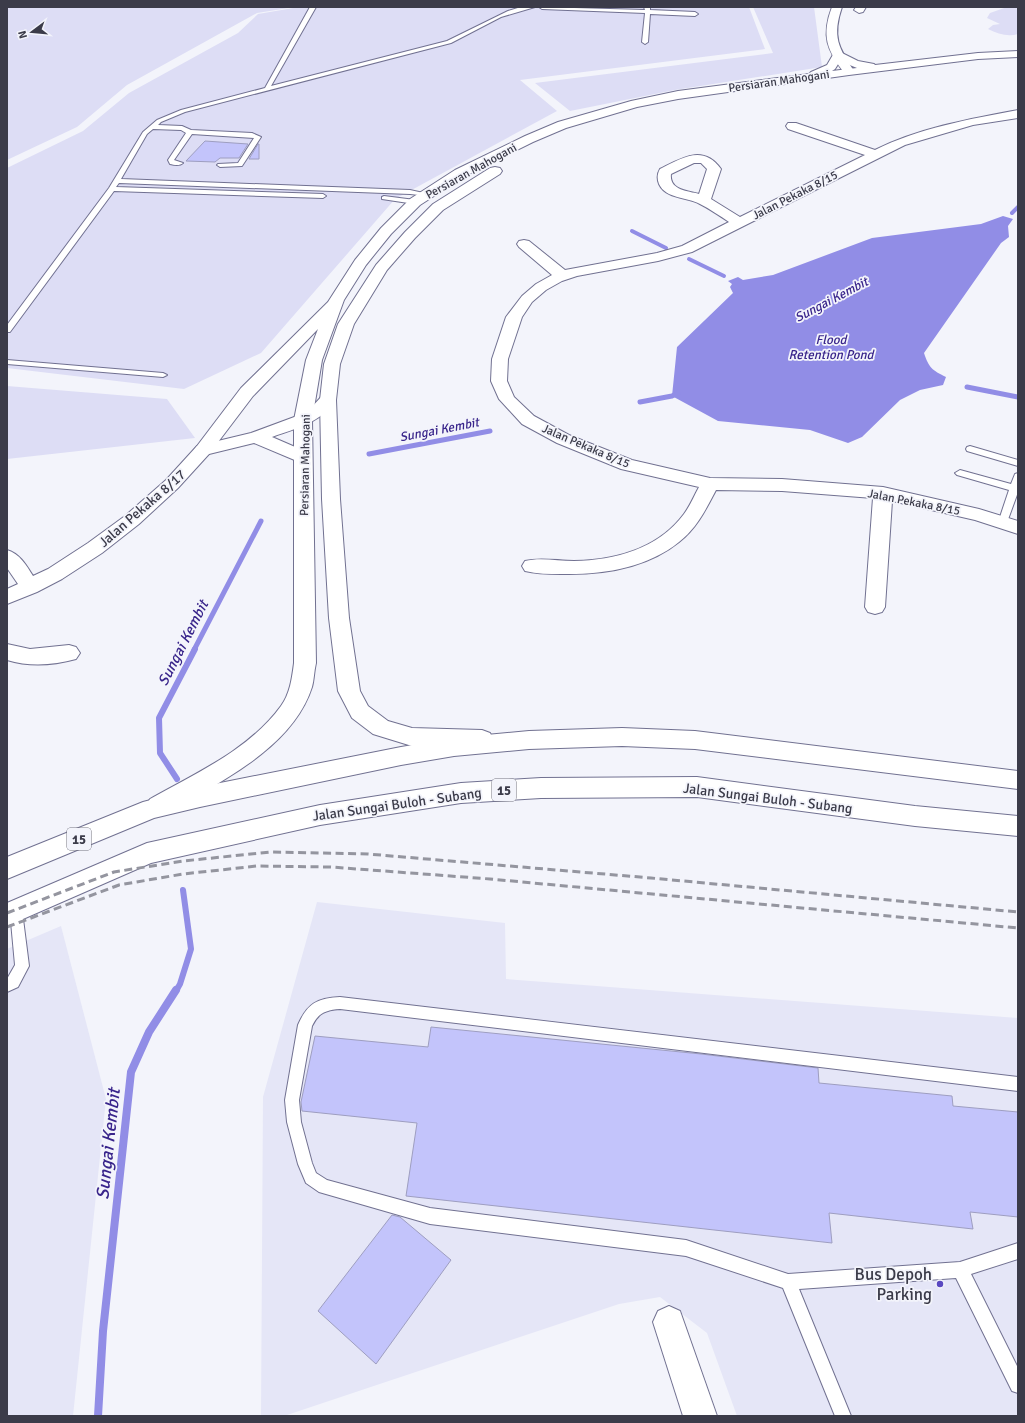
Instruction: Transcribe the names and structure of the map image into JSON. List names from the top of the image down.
{
  "streets": {
    "main road": [
      "Persiaran Mahogani",
      "Jalan Pekaka 8/15",
      "Jalan Pekaka 8/17",
      "15",
      "Jalan Sungai Buloh - Subang"
    ]
  },
  "crossings": [
    ["Persiaran Mahogani", "Jalan Pekaka 8/17"],
    ["Persiaran Mahogani", "15"]
  ],
  "water": ["Sungai Kembit", "Flood Retention Pond"],
  "places": ["Bus Depoh Parking"],
  "north": "left"
}
